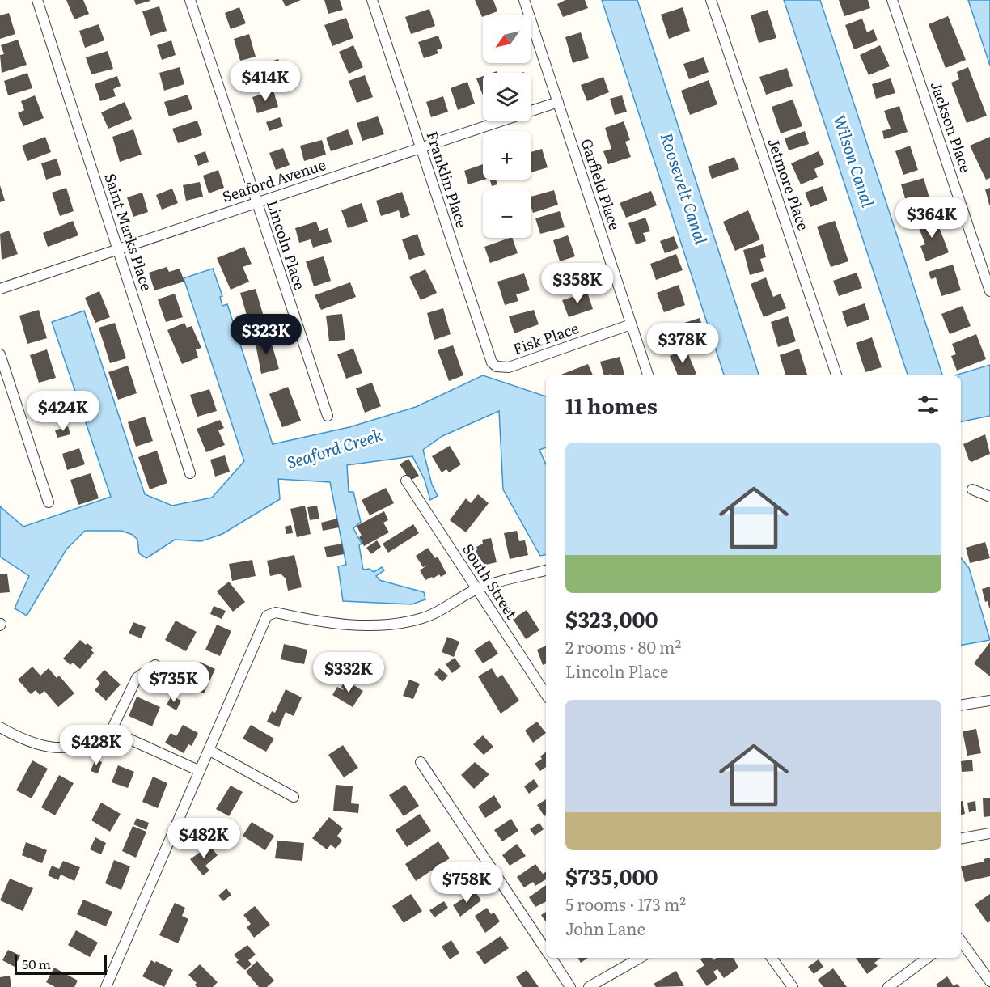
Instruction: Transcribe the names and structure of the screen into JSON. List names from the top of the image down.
{
  "streets": {
    "street": [
      "Jackson Place",
      "Franklin Place",
      "Seaford Avenue",
      "Garfield Place",
      "Jetmore Place",
      "Saint Marks Place",
      "Lincoln Place",
      "Fisk Place",
      "South Street"
    ]
  },
  "crossings": [
    ["Franklin Place", "Seaford Avenue"],
    ["Franklin Place", "Fisk Place"],
    ["Seaford Avenue", "Garfield Place"],
    ["Seaford Avenue", "Saint Marks Place"],
    ["Seaford Avenue", "Lincoln Place"],
    ["Garfield Place", "Fisk Place"]
  ],
  "water": ["Wilson Canal", "Roosevelt Canal", "Seaford Creek"],
  "scale_bar": "50 m",
  "north": "bottom left",
  "page": {
    "map_buttons": ["+", "−"],
    "price": [
      "$414K",
      "$364K",
      "$358K",
      "$323K",
      "$378K",
      "$424K",
      "$332K",
      "$735K",
      "$428K",
      "$482K",
      "$758K"
    ],
    "heading": "11 homes",
    "list": [
      {
        "name": "$323,000",
        "note": "2 rooms · 80 m² · Lincoln Place"
      },
      {
        "name": "$735,000",
        "note": "5 rooms · 173 m² · John Lane"
      }
    ],
    "scale": "50 m"
  }
}
